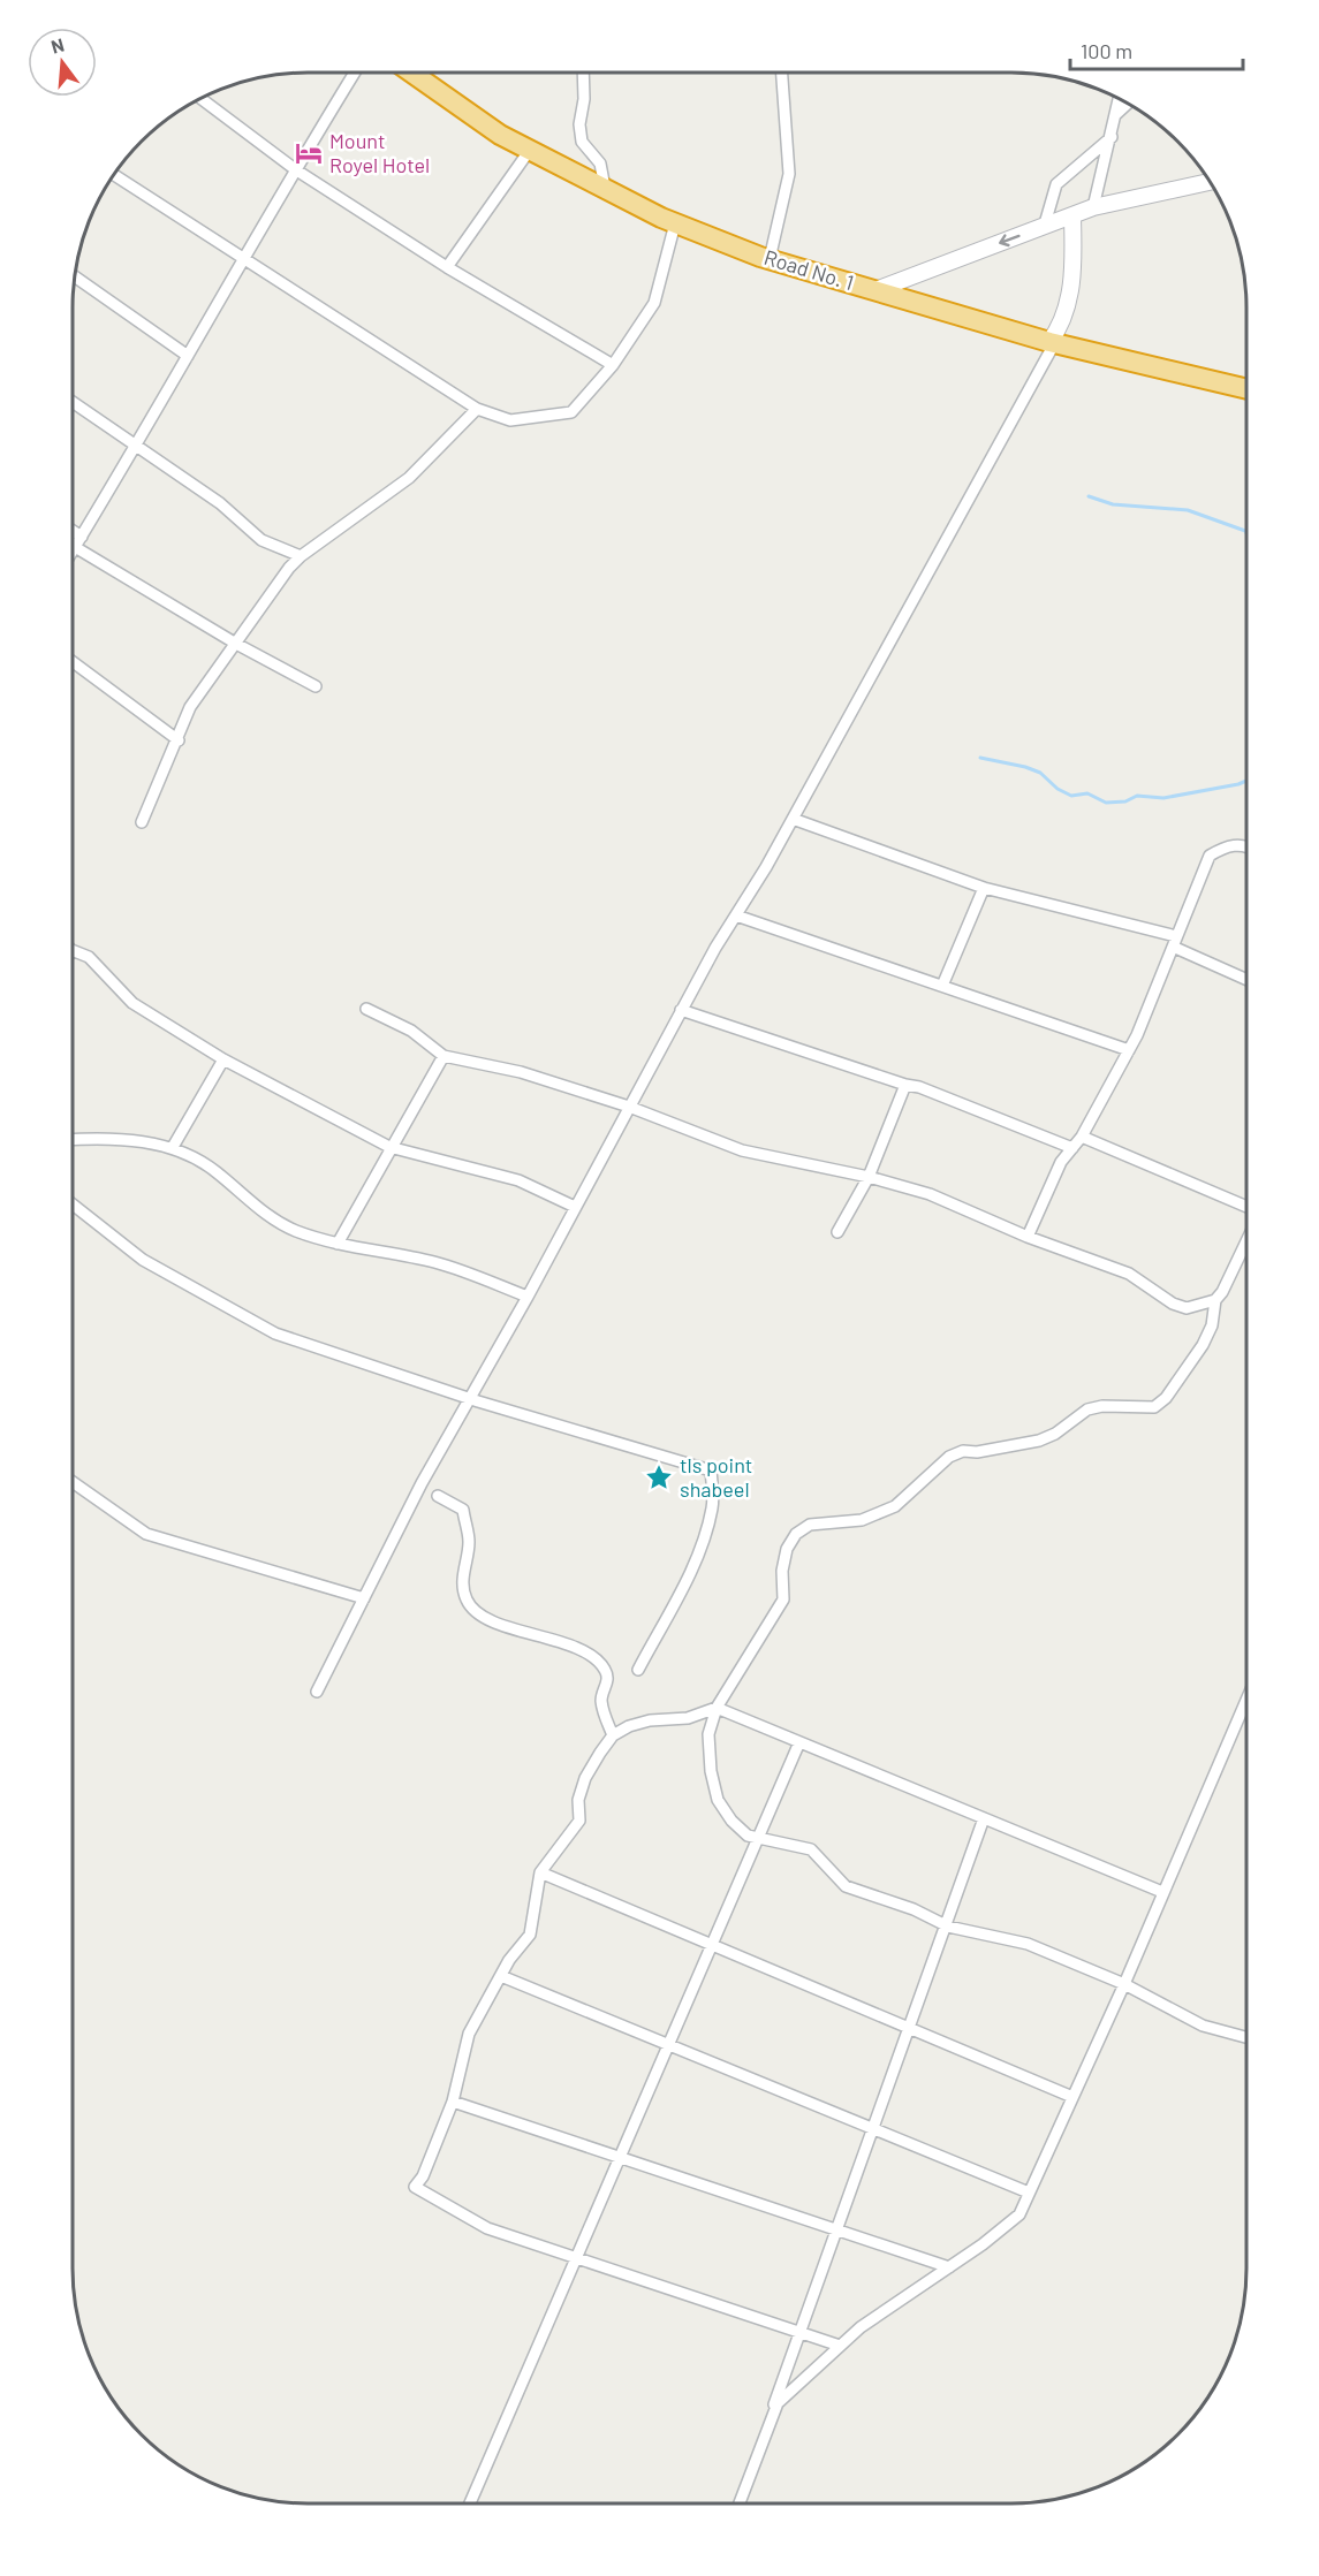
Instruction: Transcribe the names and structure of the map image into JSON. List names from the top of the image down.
{
  "streets": {
    "highway": ["Road No. 1"]
  },
  "places": {
    "hotel": ["Mount Royel Hotel"],
    "place": ["tls point shabeel"]
  },
  "scale_bar": "100 m",
  "north": "top"
}
